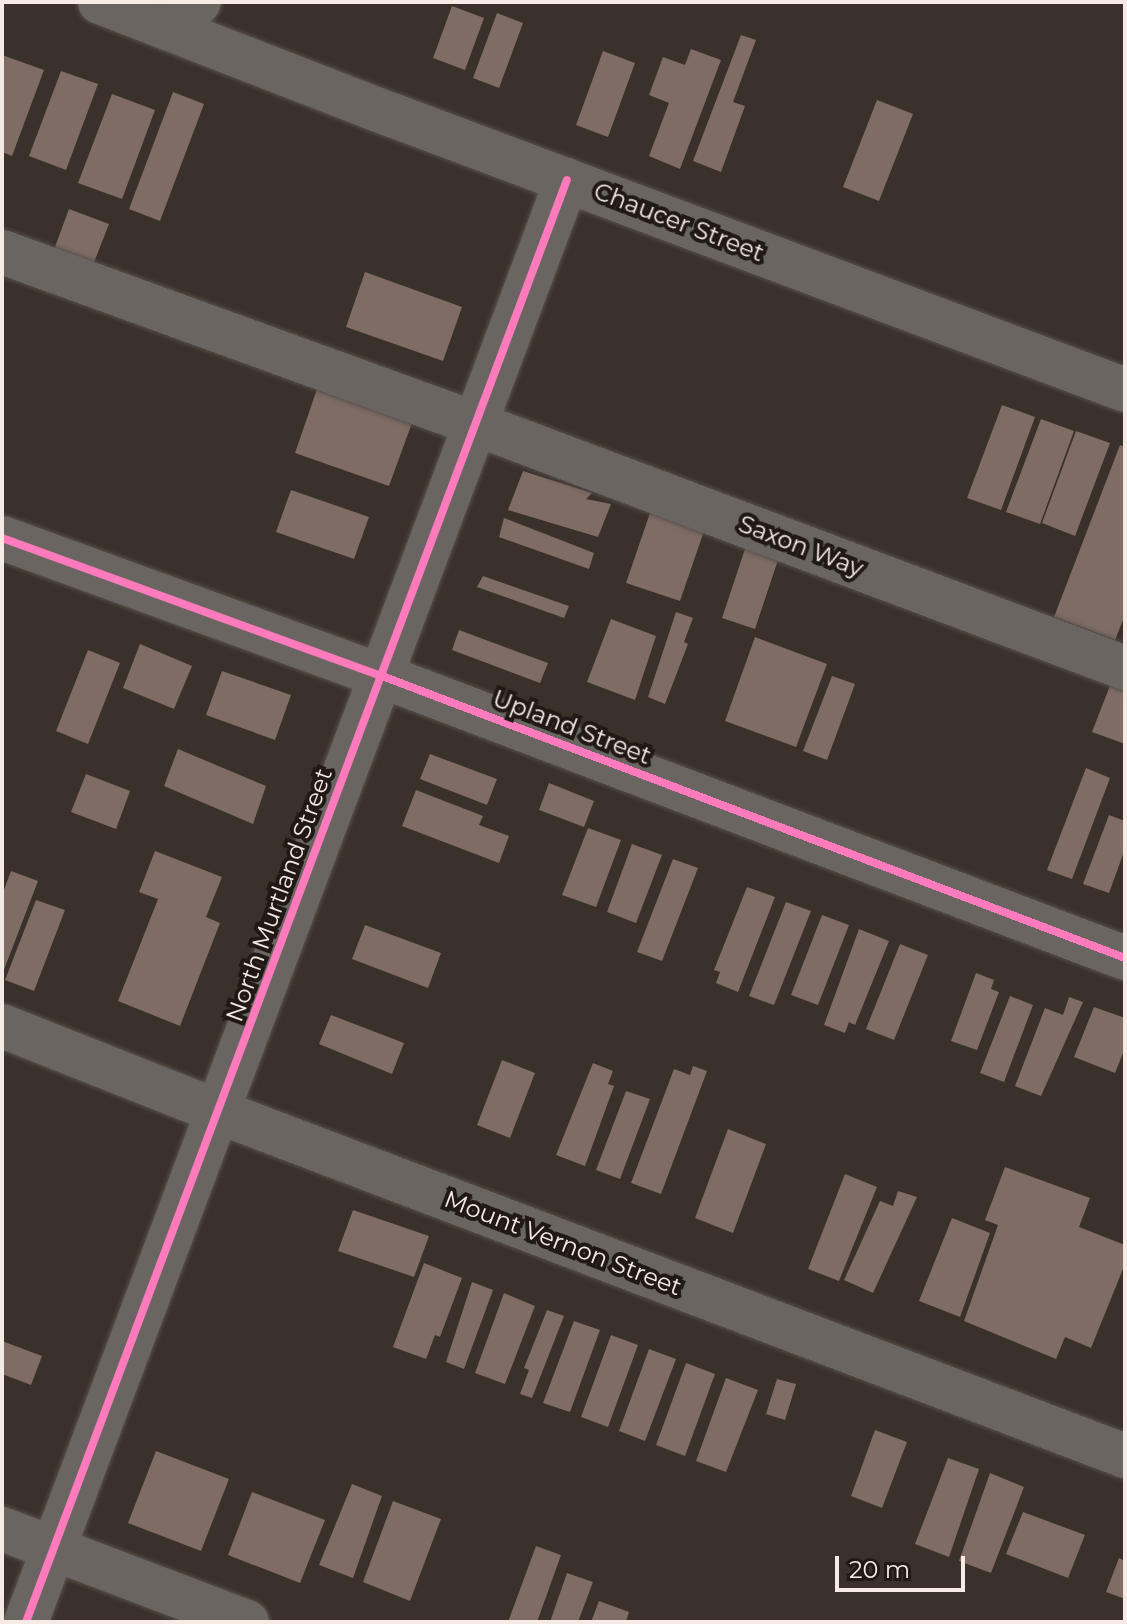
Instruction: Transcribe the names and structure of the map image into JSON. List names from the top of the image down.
{
  "streets": {
    "street": [
      "Chaucer Street",
      "Saxon Way",
      "Upland Street",
      "North Murtland Street",
      "Mount Vernon Street"
    ]
  },
  "crossings": [
    ["Chaucer Street", "North Murtland Street"],
    ["Saxon Way", "North Murtland Street"],
    ["Upland Street", "North Murtland Street"],
    ["North Murtland Street", "Mount Vernon Street"]
  ],
  "scale_bar": "20 m"
}
